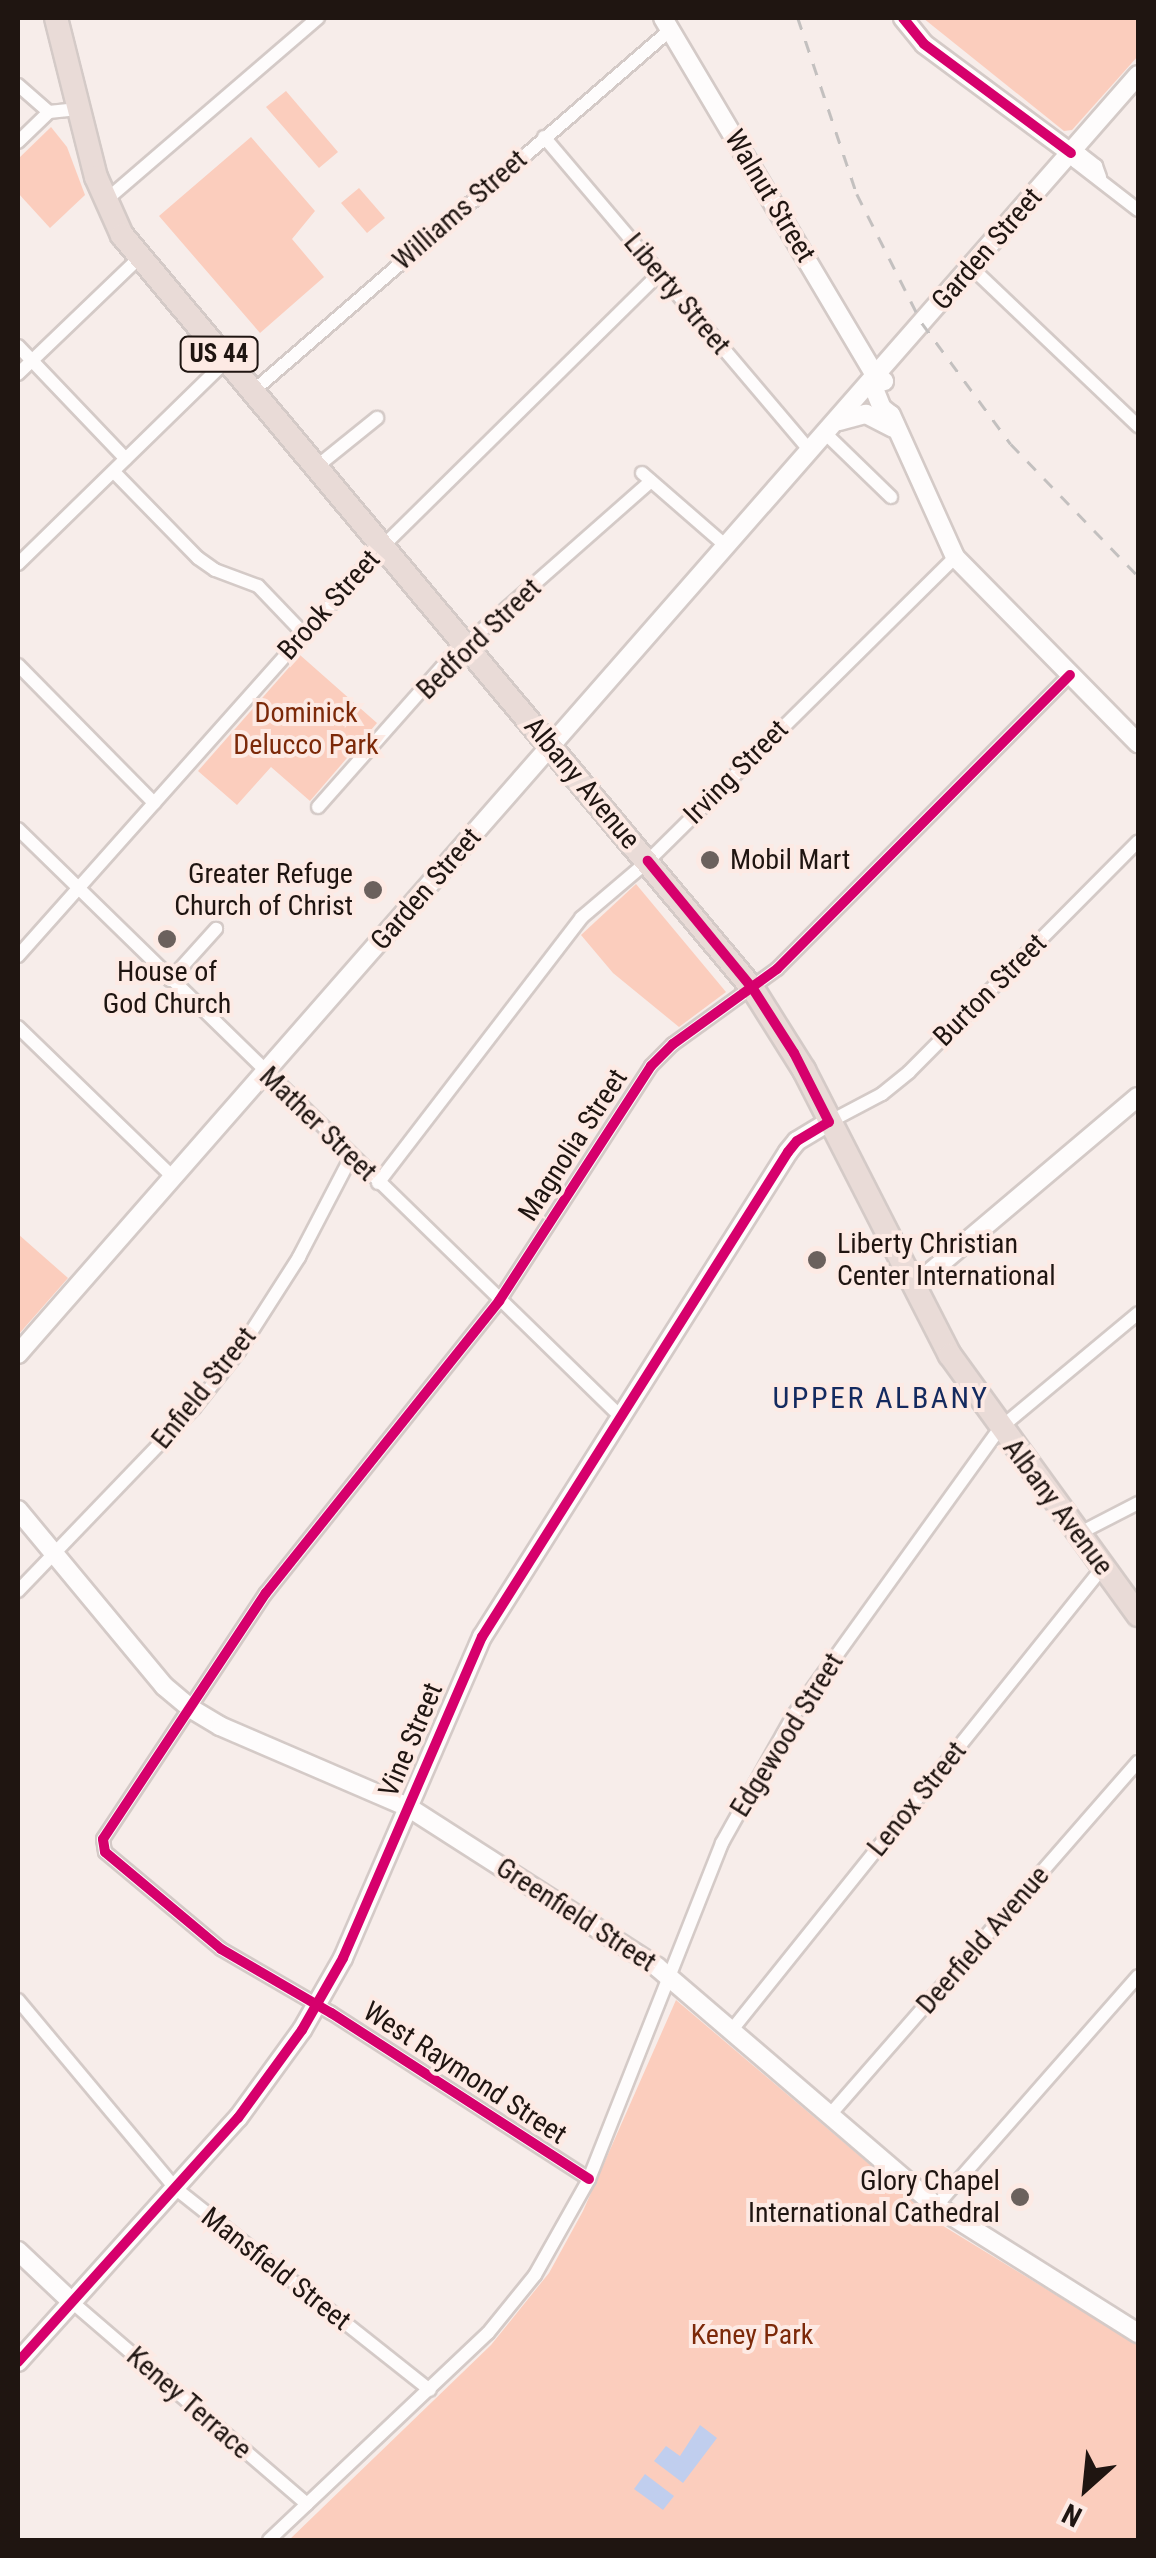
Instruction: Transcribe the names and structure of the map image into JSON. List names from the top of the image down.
{
  "streets": {
    "highway": ["US 44", "Albany Avenue"],
    "street": [
      "Walnut Street",
      "Williams Street",
      "Garden Street",
      "Liberty Street",
      "Brook Street",
      "Bedford Street",
      "Irving Street",
      "Burton Street",
      "Mather Street",
      "Magnolia Street",
      "Enfield Street",
      "Edgewood Street",
      "Vine Street",
      "Lenox Street",
      "Greenfield Street",
      "Deerfield Avenue",
      "West Raymond Street",
      "Mansfield Street",
      "Keney Terrace"
    ]
  },
  "crossings": [
    ["Walnut Street", "Williams Street"],
    ["Walnut Street", "Garden Street"],
    ["Walnut Street", "Irving Street"],
    ["Walnut Street", "Magnolia Street"],
    ["Williams Street", "Liberty Street"],
    ["Williams Street", "Albany Avenue"],
    ["Garden Street", "Liberty Street"],
    ["Garden Street", "Bedford Street"],
    ["Garden Street", "Albany Avenue"],
    ["Garden Street", "Mather Street"],
    ["Liberty Street", "Brook Street"],
    ["Brook Street", "Albany Avenue"],
    ["Brook Street", "Mather Street"],
    ["Bedford Street", "Albany Avenue"],
    ["Irving Street", "Albany Avenue"],
    ["Irving Street", "Mather Street"],
    ["Albany Avenue", "Burton Street"],
    ["Albany Avenue", "Magnolia Street"],
    ["Albany Avenue", "Edgewood Street"],
    ["Albany Avenue", "Vine Street"],
    ["Albany Avenue", "Lenox Street"],
    ["Burton Street", "Vine Street"],
    ["Mather Street", "Magnolia Street"],
    ["Mather Street", "Enfield Street"],
    ["Mather Street", "Vine Street"],
    ["Magnolia Street", "Greenfield Street"],
    ["Magnolia Street", "West Raymond Street"],
    ["Enfield Street", "Greenfield Street"],
    ["Edgewood Street", "Greenfield Street"],
    ["Edgewood Street", "West Raymond Street"],
    ["Edgewood Street", "Mansfield Street"],
    ["Edgewood Street", "Keney Terrace"],
    ["Vine Street", "Greenfield Street"],
    ["Vine Street", "West Raymond Street"],
    ["Vine Street", "Mansfield Street"],
    ["Vine Street", "Keney Terrace"],
    ["Lenox Street", "Greenfield Street"],
    ["Greenfield Street", "Deerfield Avenue"]
  ],
  "districts": ["UPPER ALBANY"],
  "parks": ["Dominick Delucco Park", "Keney Park"],
  "places": [
    "Mobil Mart",
    "Greater Refuge Church of Christ",
    "House of God Church",
    "Liberty Christian Center International",
    "Glory Chapel International Cathedral"
  ],
  "north": "bottom left"
}
